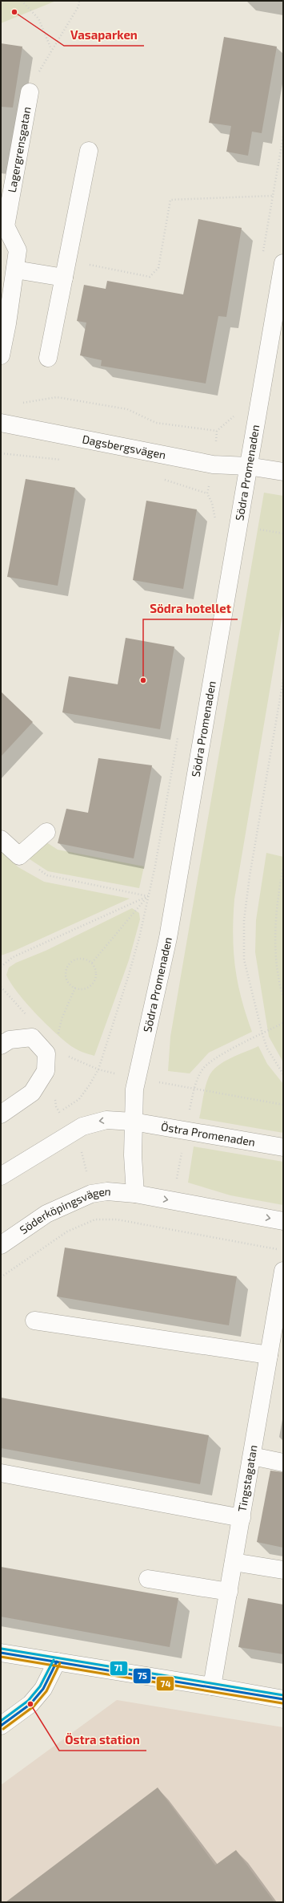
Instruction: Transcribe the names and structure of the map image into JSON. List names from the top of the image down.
{
  "streets": {
    "main road": [
      "Lagergrensgatan",
      "Dagsbergsvägen",
      "Södra Promenaden",
      "Östra Promenaden",
      "Söderköpingsvägen",
      "Tingstagatan"
    ]
  },
  "crossings": [
    ["Dagsbergsvägen", "Södra Promenaden"],
    ["Södra Promenaden", "Östra Promenaden"],
    ["Södra Promenaden", "Söderköpingsvägen"]
  ],
  "places": ["Vasaparken", "Södra hotellet", "Östra station"],
  "lines": ["transit line 71", "transit line 75", "transit line 74"]
}
